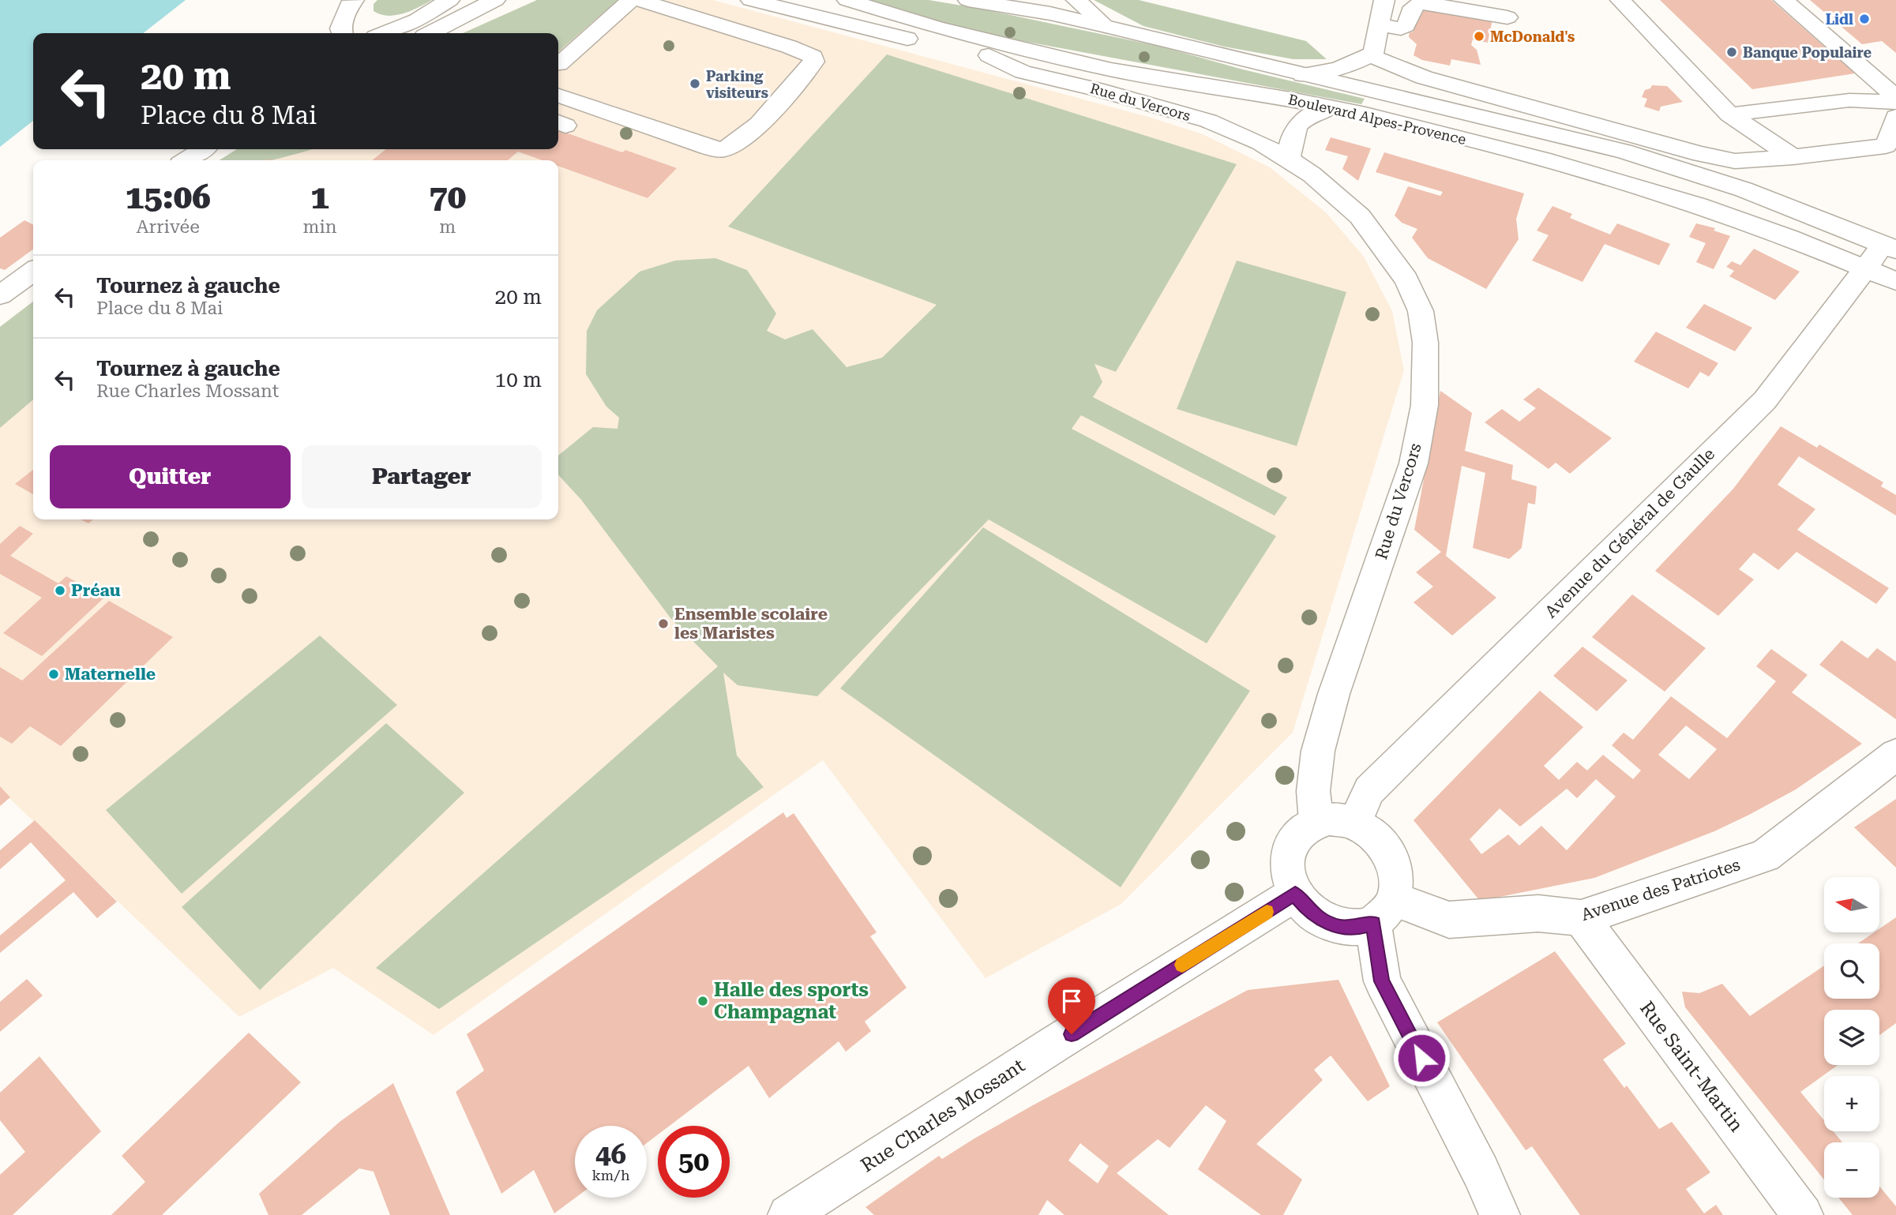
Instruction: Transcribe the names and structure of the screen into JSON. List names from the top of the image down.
{
  "streets": {
    "main road": [
      "Rue du Vercors",
      "Boulevard Alpes-Provence",
      "Avenue du Général de Gaulle",
      "Avenue des Patriotes",
      "Rue Saint-Martin",
      "Rue Charles Mossant"
    ]
  },
  "crossings": [
    ["Rue du Vercors", "Avenue du Général de Gaulle"],
    ["Rue du Vercors", "Avenue des Patriotes"],
    ["Rue du Vercors", "Rue Charles Mossant"],
    ["Boulevard Alpes-Provence", "Avenue du Général de Gaulle"],
    ["Avenue du Général de Gaulle", "Avenue des Patriotes"],
    ["Avenue du Général de Gaulle", "Rue Charles Mossant"],
    ["Avenue des Patriotes", "Rue Saint-Martin"],
    ["Avenue des Patriotes", "Rue Charles Mossant"]
  ],
  "places": [
    "Lidl",
    "McDonald's",
    "Banque Populaire",
    "Parking visiteurs",
    "Préau",
    "Ensemble scolaire les Maristes",
    "Maternelle",
    "Halle des sports Champagnat"
  ],
  "north": "left",
  "page": {
    "turn": ["20 m", "Place du 8 Mai"],
    "eta": [
      "15:06",
      "Arrivée",
      "1",
      "min",
      "70",
      "m"
    ],
    "list": [
      {
        "name": "Tournez à gauche",
        "note": "Place du 8 Mai",
        "value": "20 m"
      },
      {
        "name": "Tournez à gauche",
        "note": "Rue Charles Mossant",
        "value": "10 m"
      }
    ],
    "buttons": ["Quitter", "Partager"],
    "map_buttons": ["+", "−"],
    "speed": "46 km/h",
    "limit": "50"
  }
}
